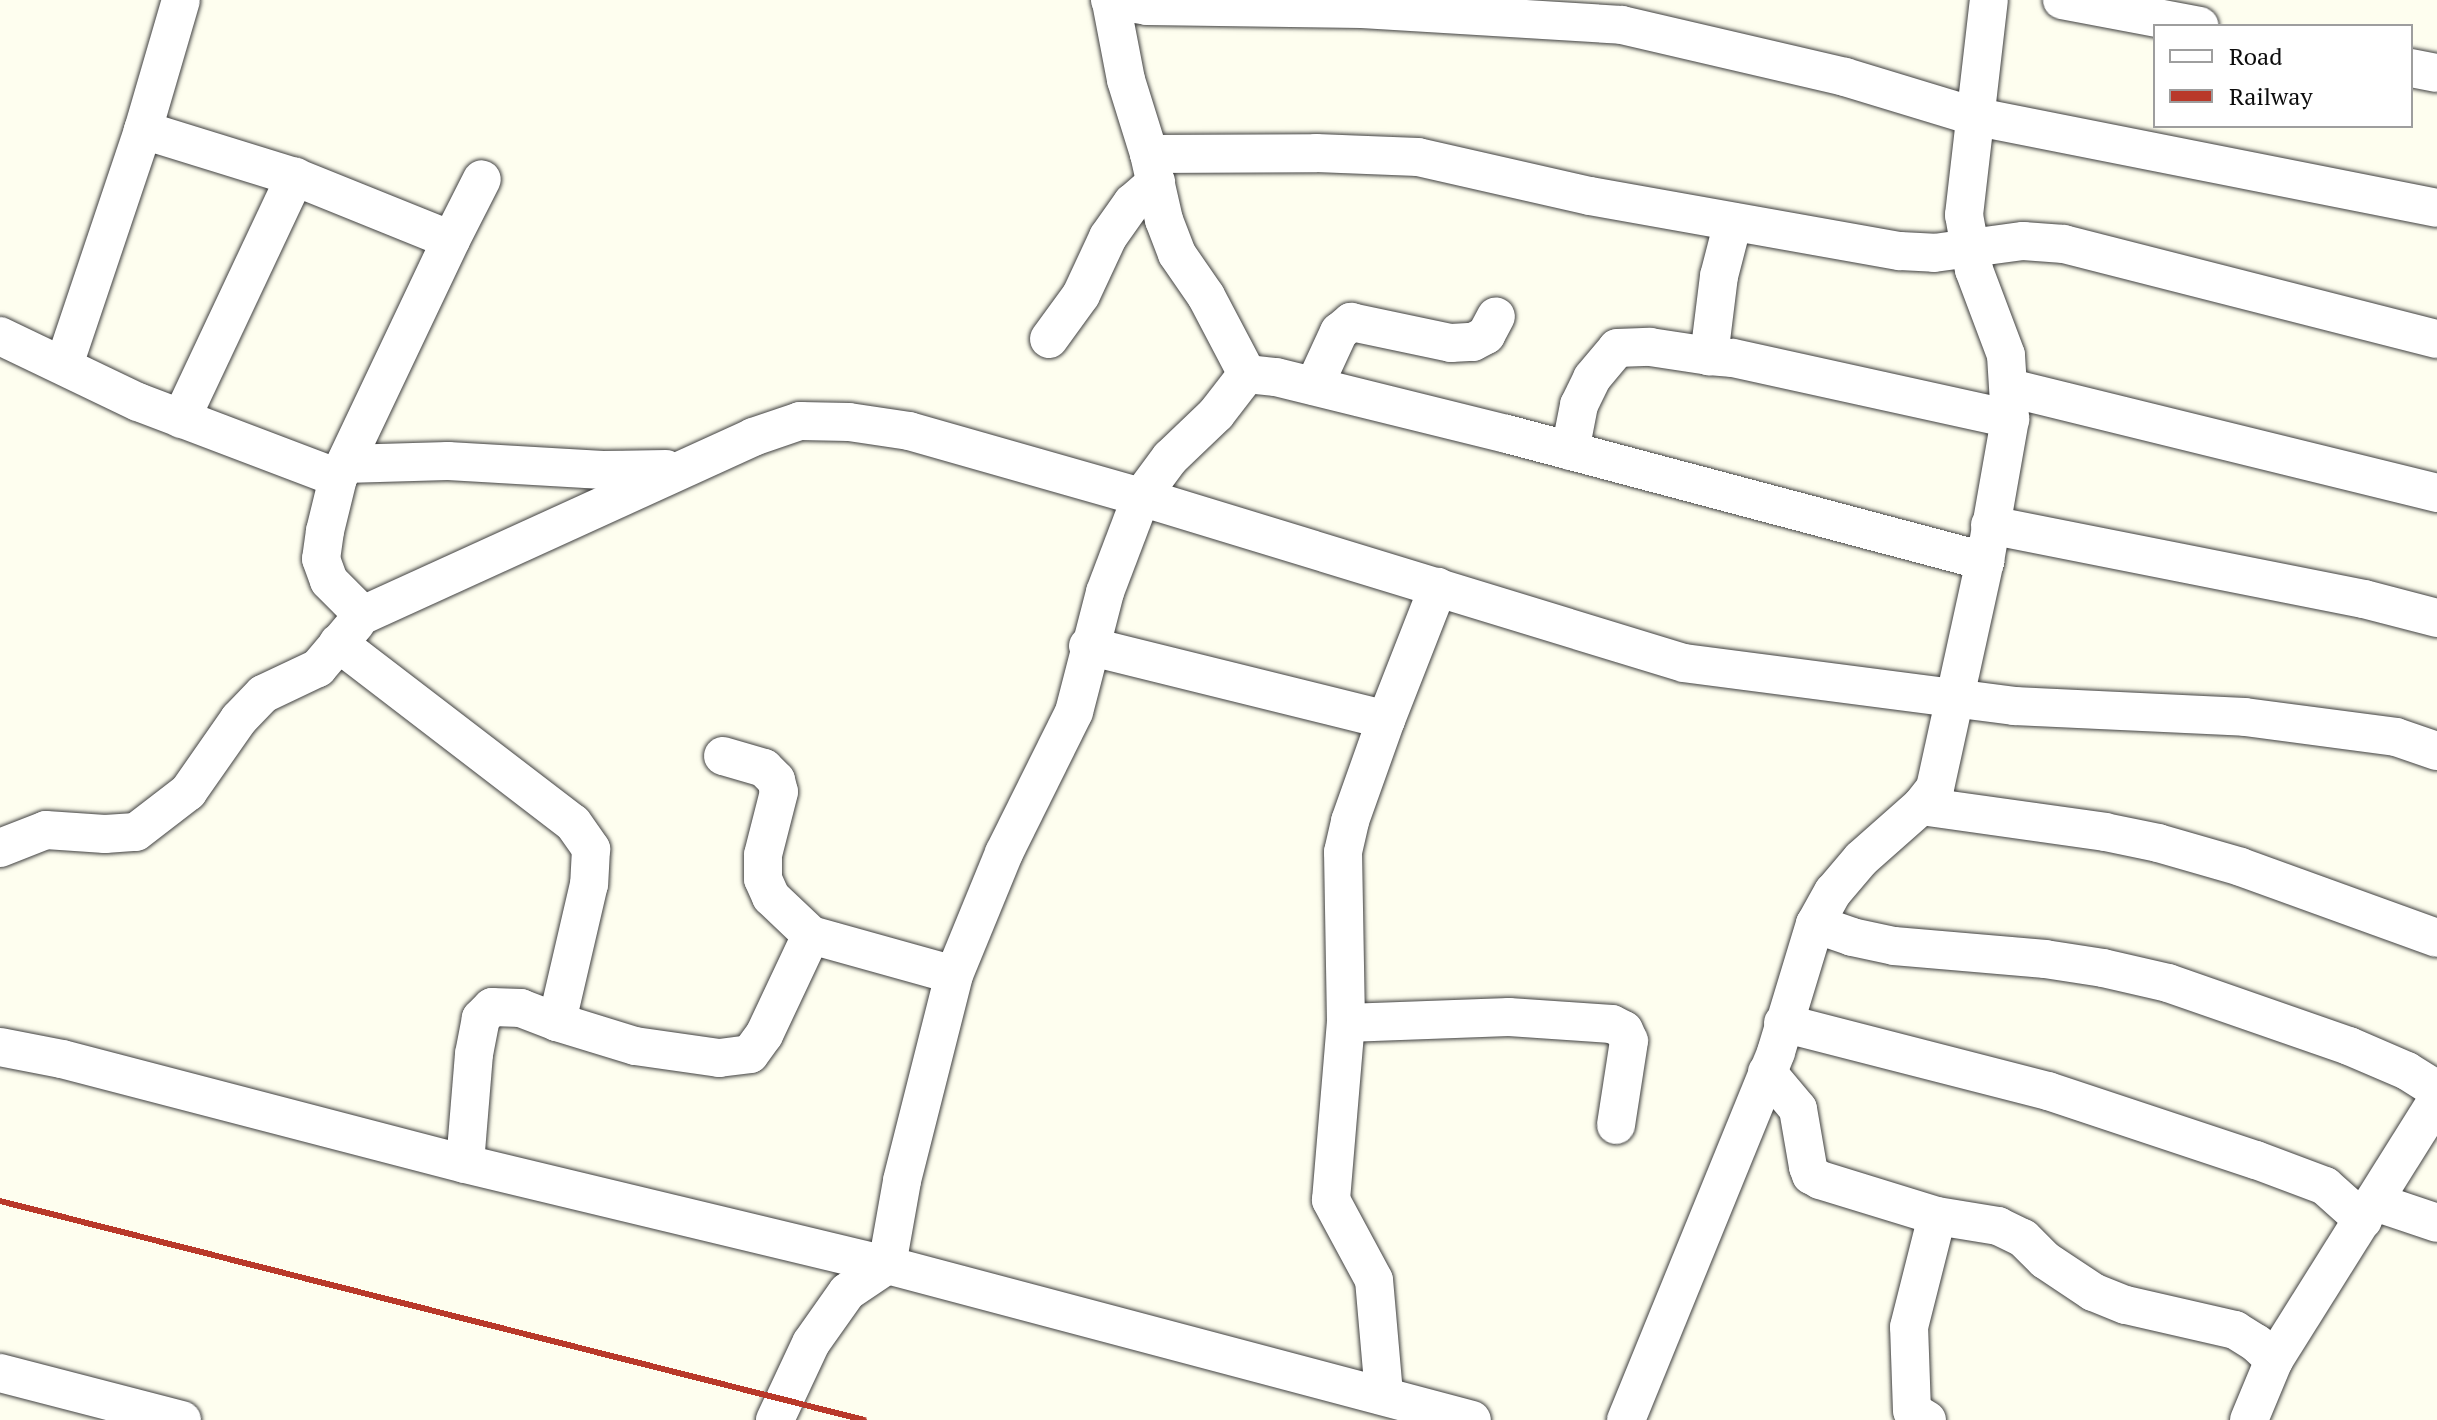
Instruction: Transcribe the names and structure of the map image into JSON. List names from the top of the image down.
{
  "legend": ["Road", "Railway"]
}
